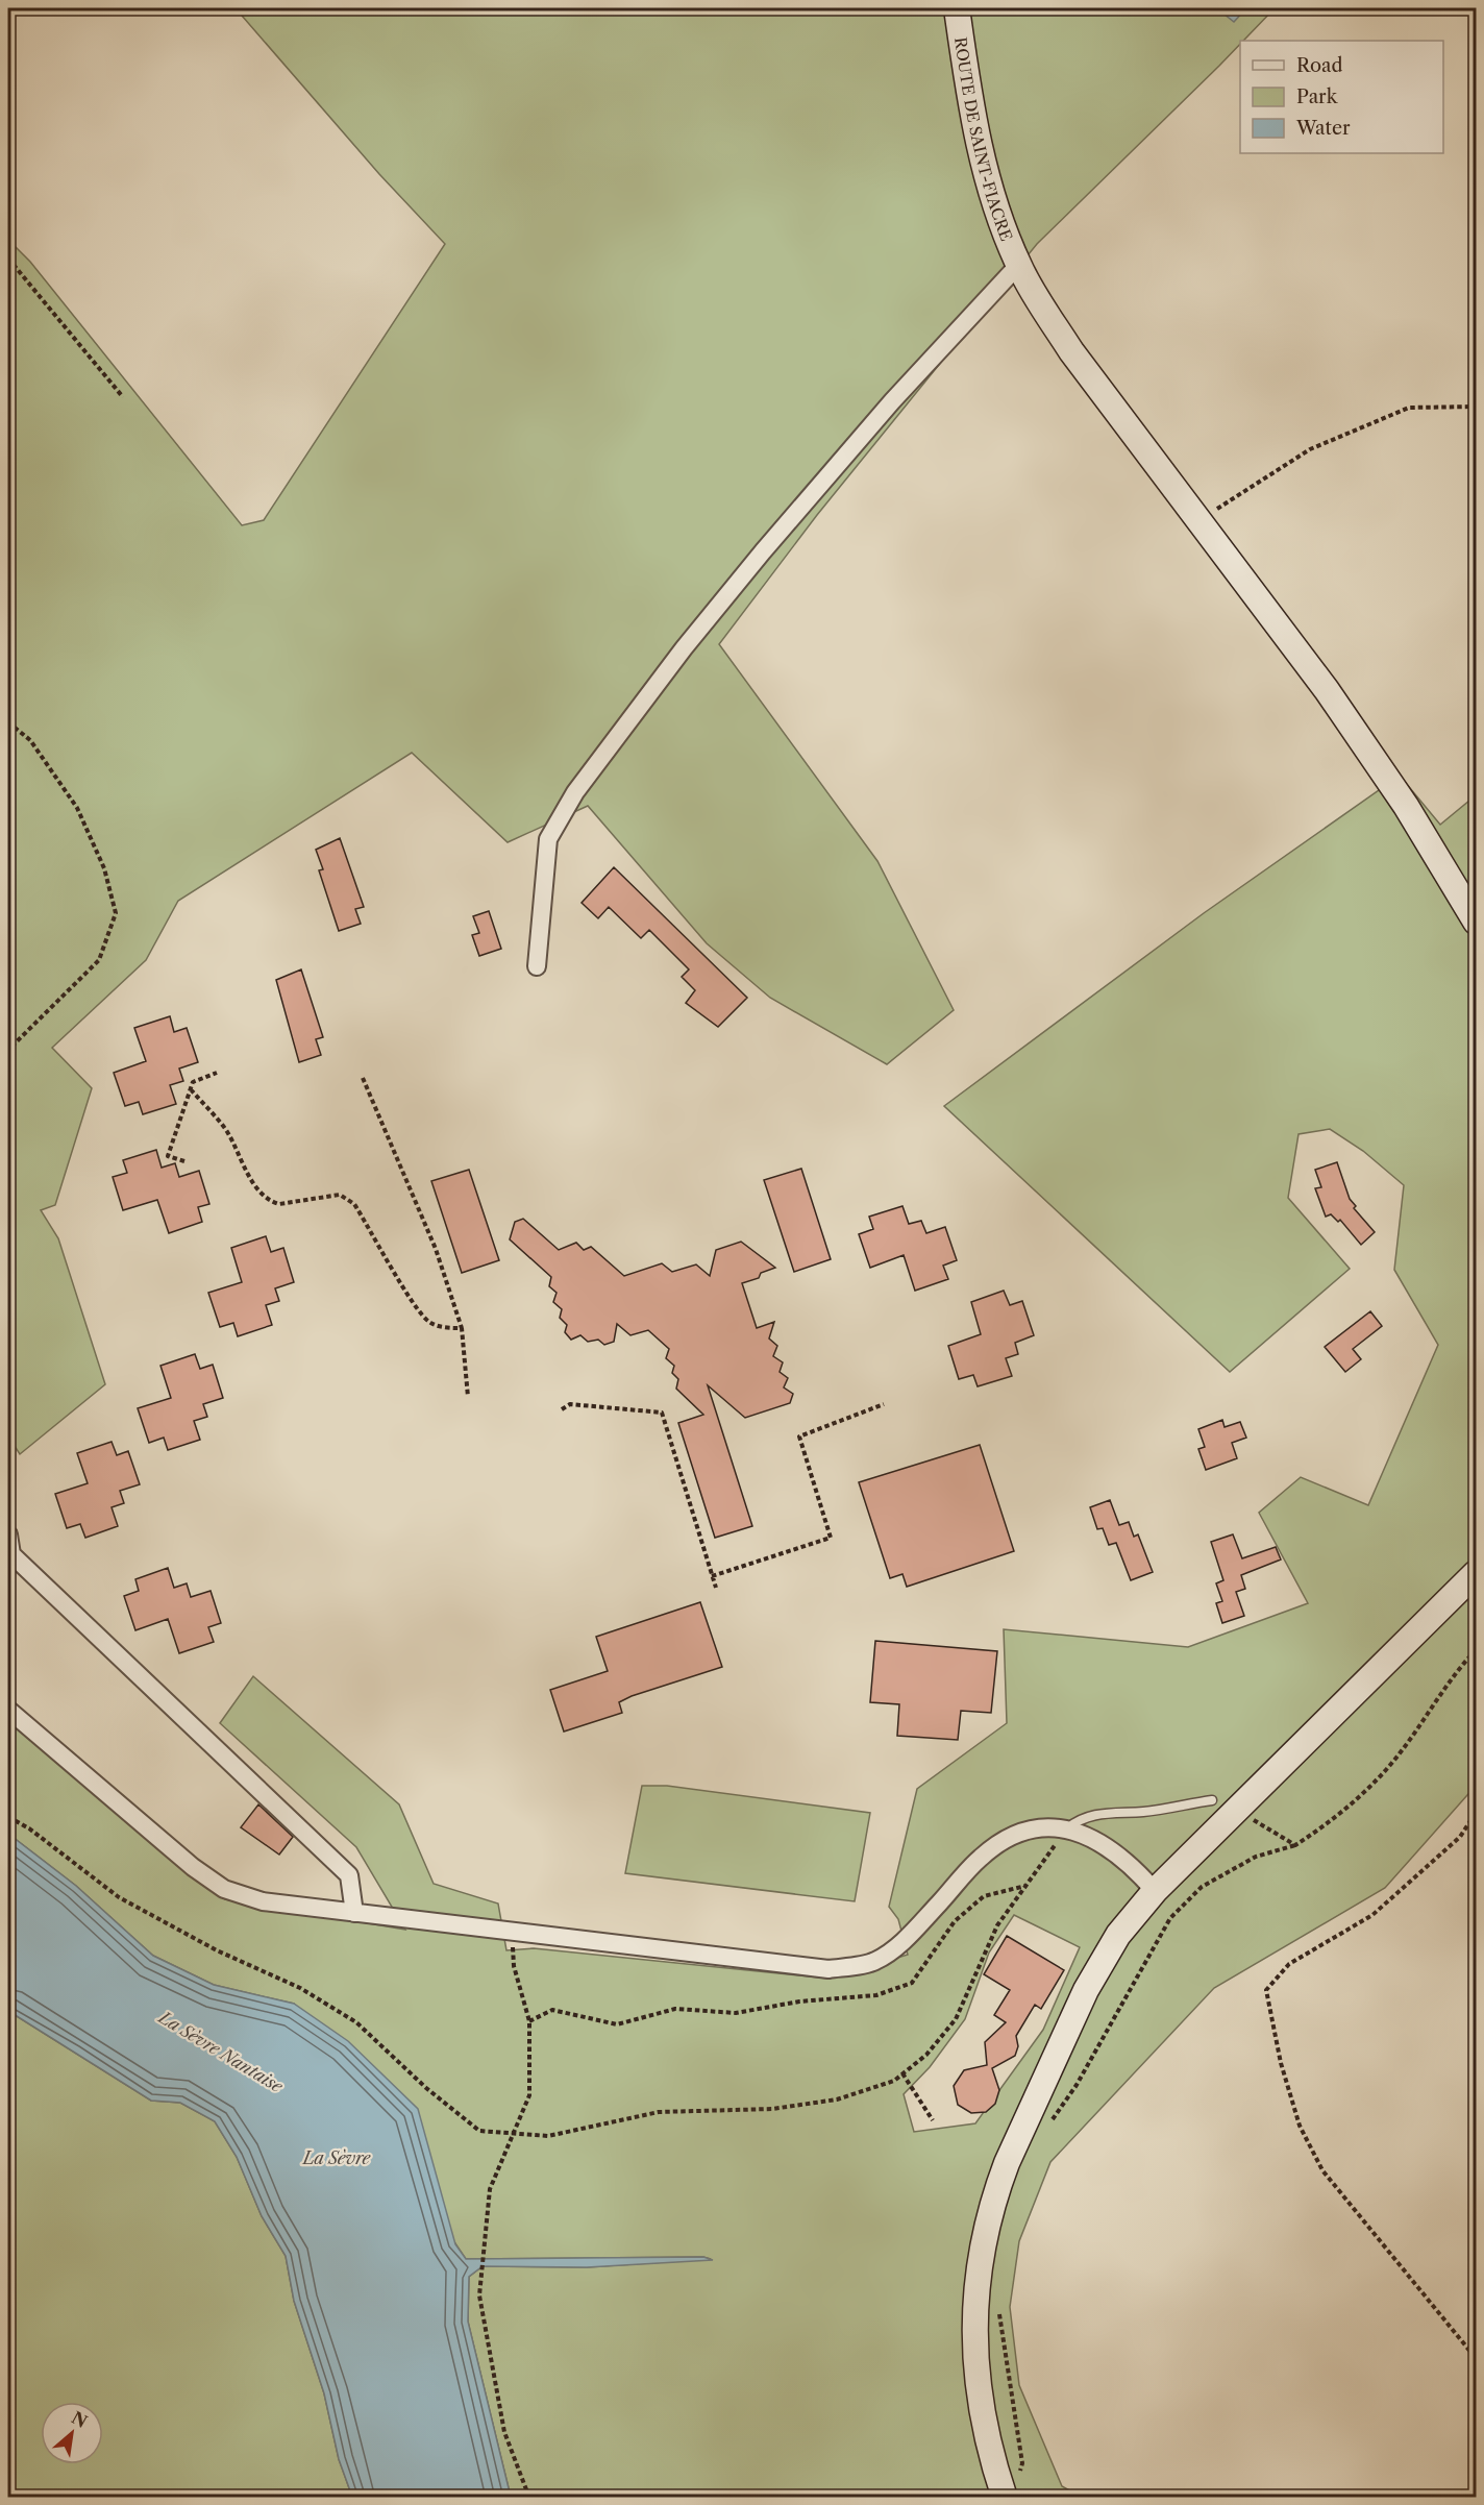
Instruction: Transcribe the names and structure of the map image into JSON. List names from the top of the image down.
{
  "streets": {
    "main road": ["ROUTE DE SAINT-FIACRE"]
  },
  "water": ["La Sèvre Nantaise", "La Sèvre"],
  "legend": ["Road", "Park", "Water"],
  "north": "top right"
}
